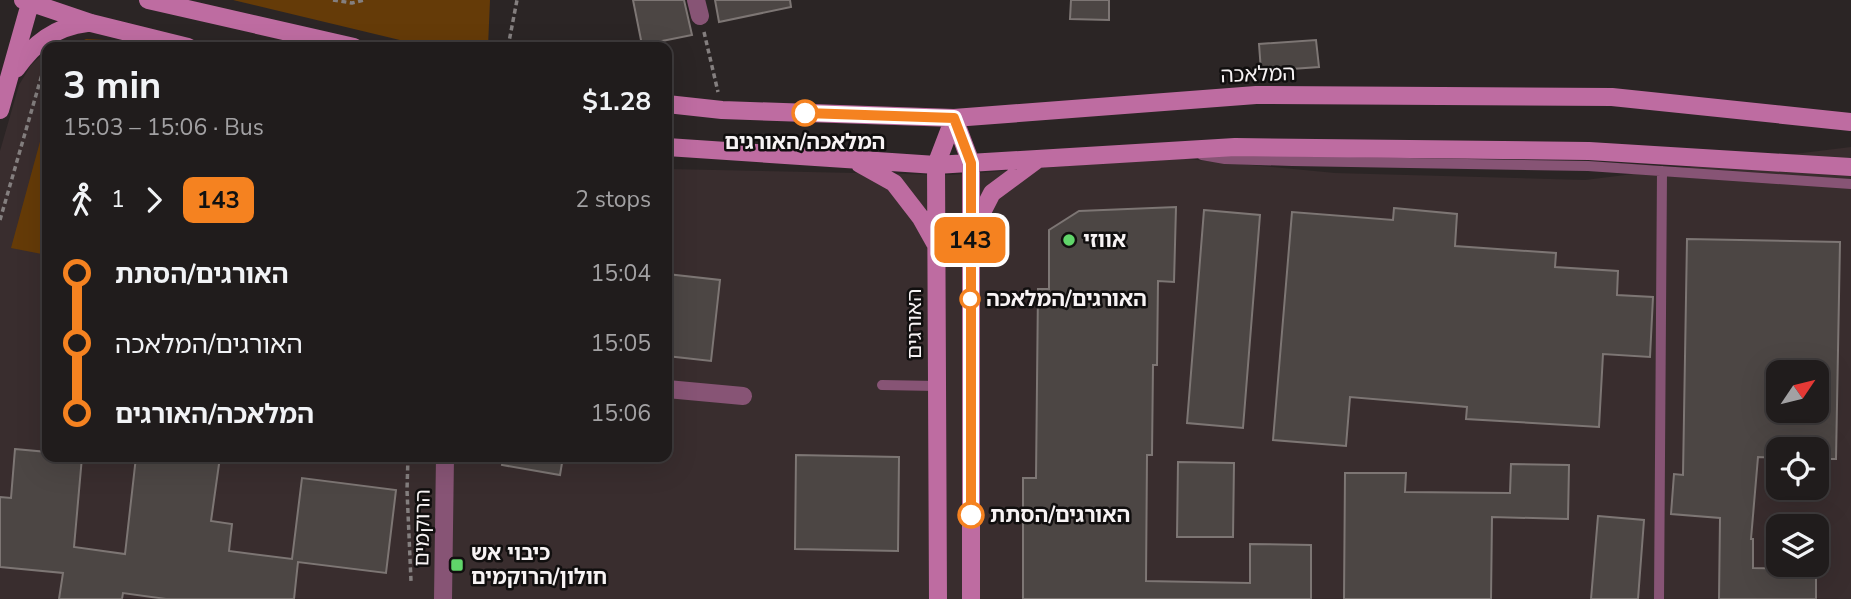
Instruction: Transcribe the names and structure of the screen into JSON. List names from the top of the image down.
{
  "streets": {
    "main road": ["המלאכה", "האורגים"],
    "street": ["הרוקמים"]
  },
  "crossings": [
    ["המלאכה", "האורגים"]
  ],
  "places": {
    "other": [
      "המלאכה/האורגים",
      "אווזי",
      "האורגים/המלאכה",
      "האורגים/הסתת"
    ],
    "transit": ["כיבוי אש חולון/הרוקמים"]
  },
  "lines": ["bus line 143"],
  "north": "top right",
  "page": {
    "on_map": "143",
    "heading": ["3 min", "15:03 – 15:06 · Bus", "$1.28"],
    "legs": ["1", "143", "2 stops"],
    "list": [
      {
        "name": "האורגים/הסתת",
        "value": "15:04"
      },
      {
        "name": "האורגים/המלאכה",
        "value": "15:05"
      },
      {
        "name": "המלאכה/האורגים",
        "value": "15:06"
      }
    ]
  }
}
